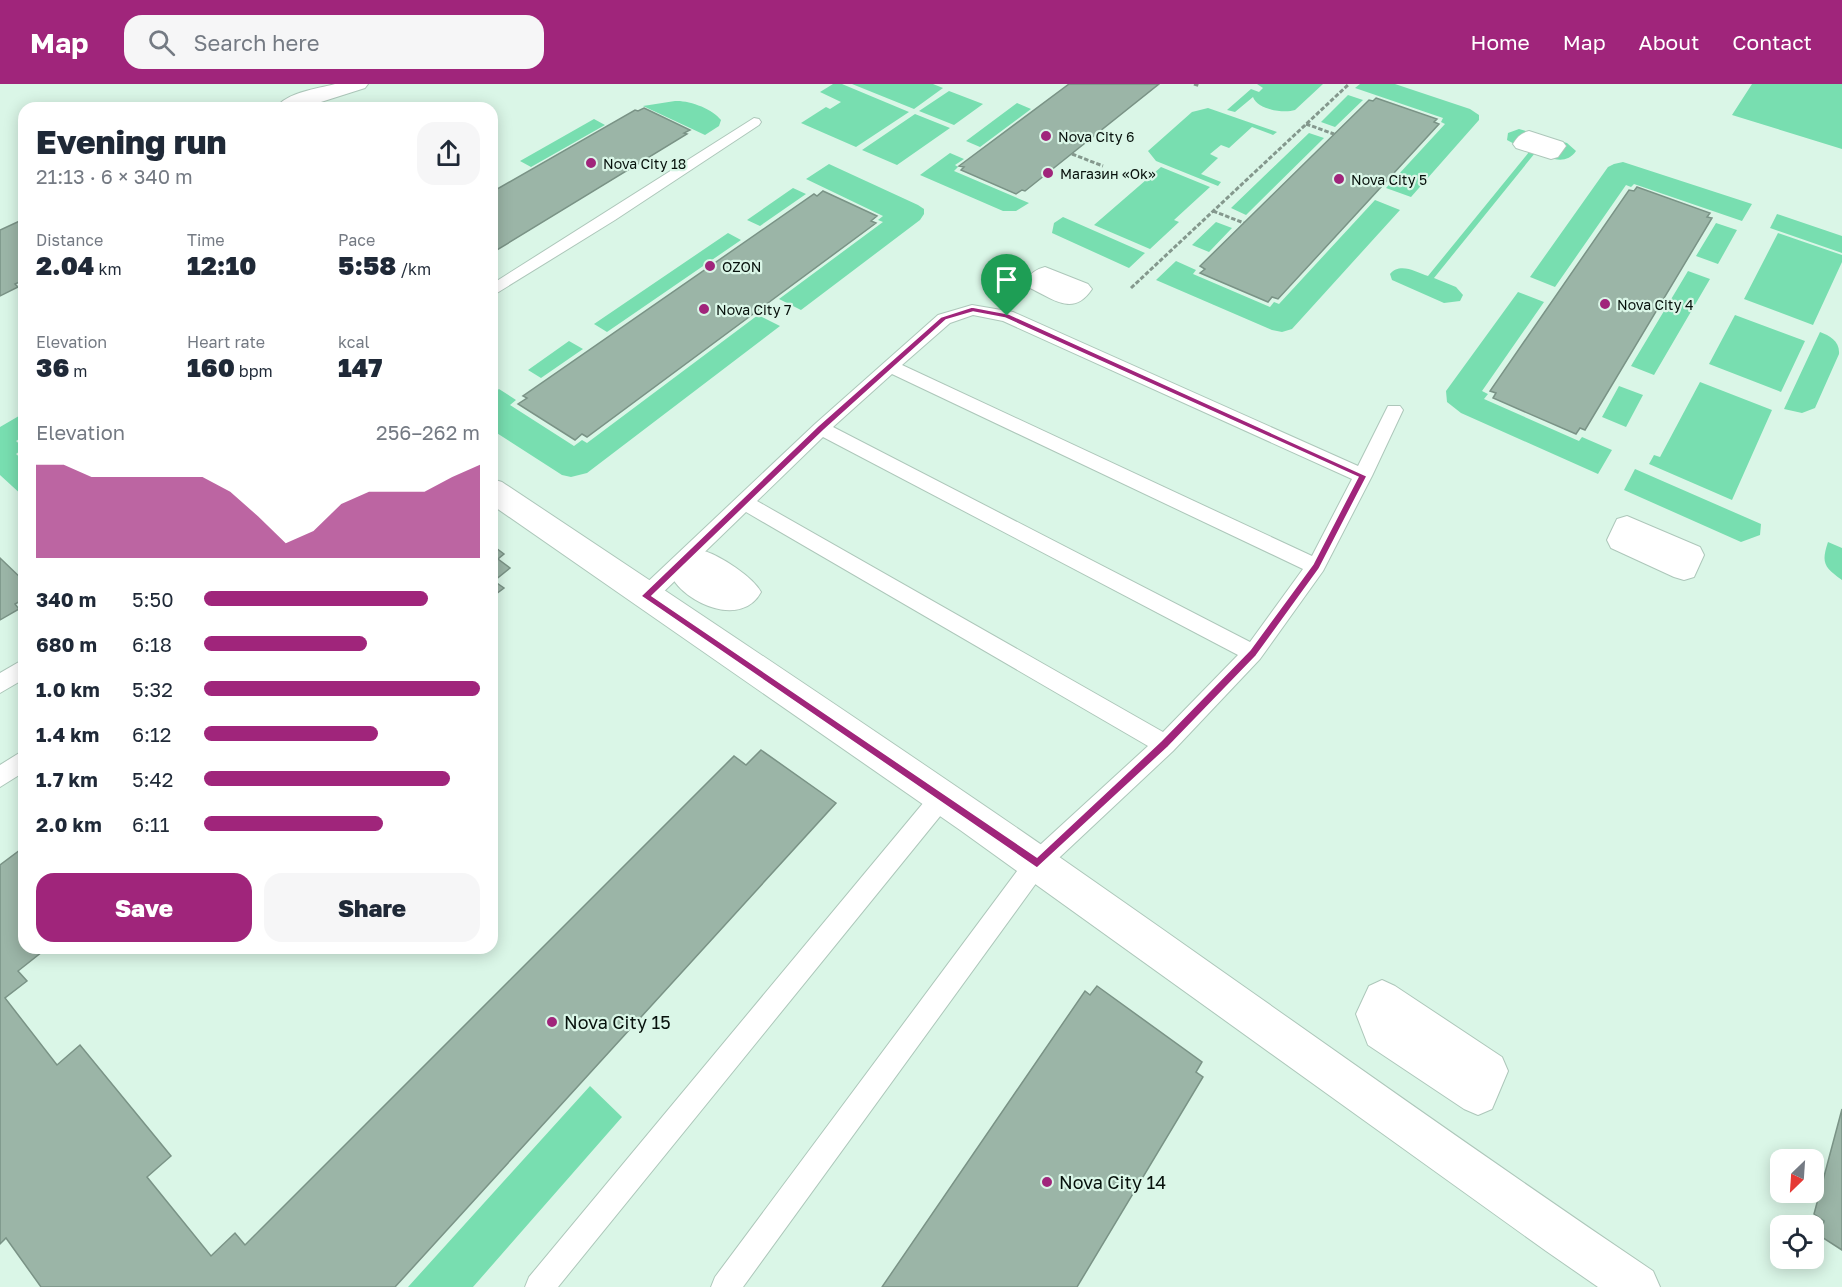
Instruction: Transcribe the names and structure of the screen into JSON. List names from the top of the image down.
{
  "places": [
    "Nova City 6",
    "Nova City 18",
    "Магазин «Ok»",
    "Nova City 5",
    "OZON",
    "Nova City 4",
    "Nova City 7",
    "Nova City 15",
    "Nova City 14"
  ],
  "north": "bottom left",
  "page": {
    "header": "Map",
    "search": "Search here",
    "nav": [
      "Home",
      "Map",
      "About",
      "Contact"
    ],
    "heading": ["Evening run", "21:13 · 6 × 340 m"],
    "stats": [
      ["Distance", "2.04 km"],
      ["Time", "12:10"],
      ["Pace", "5:58 /km"],
      ["Elevation", "36 m"],
      ["Heart rate", "160 bpm"],
      ["kcal", "147"]
    ],
    "chart": ["Elevation", "256–262 m"],
    "list": [
      {
        "name": "340 m",
        "note": "5:50"
      },
      {
        "name": "680 m",
        "note": "6:18"
      },
      {
        "name": "1.0 km",
        "note": "5:32"
      },
      {
        "name": "1.4 km",
        "note": "6:12"
      },
      {
        "name": "1.7 km",
        "note": "5:42"
      },
      {
        "name": "2.0 km",
        "note": "6:11"
      }
    ],
    "buttons": ["Save", "Share"]
  }
}
